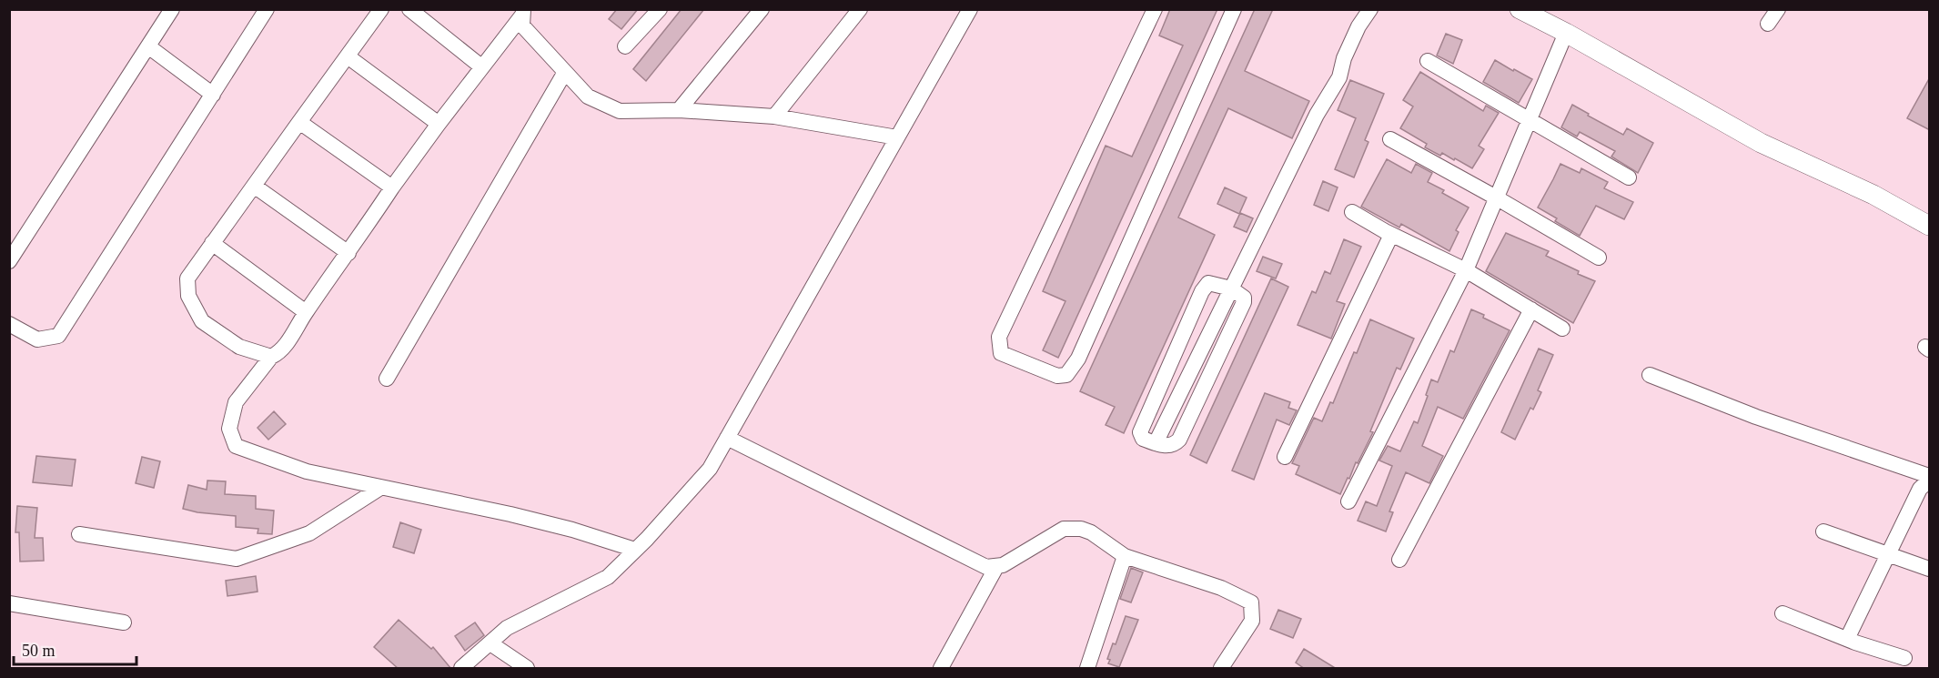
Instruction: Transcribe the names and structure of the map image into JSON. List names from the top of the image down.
{
  "scale_bar": "50 m"
}
